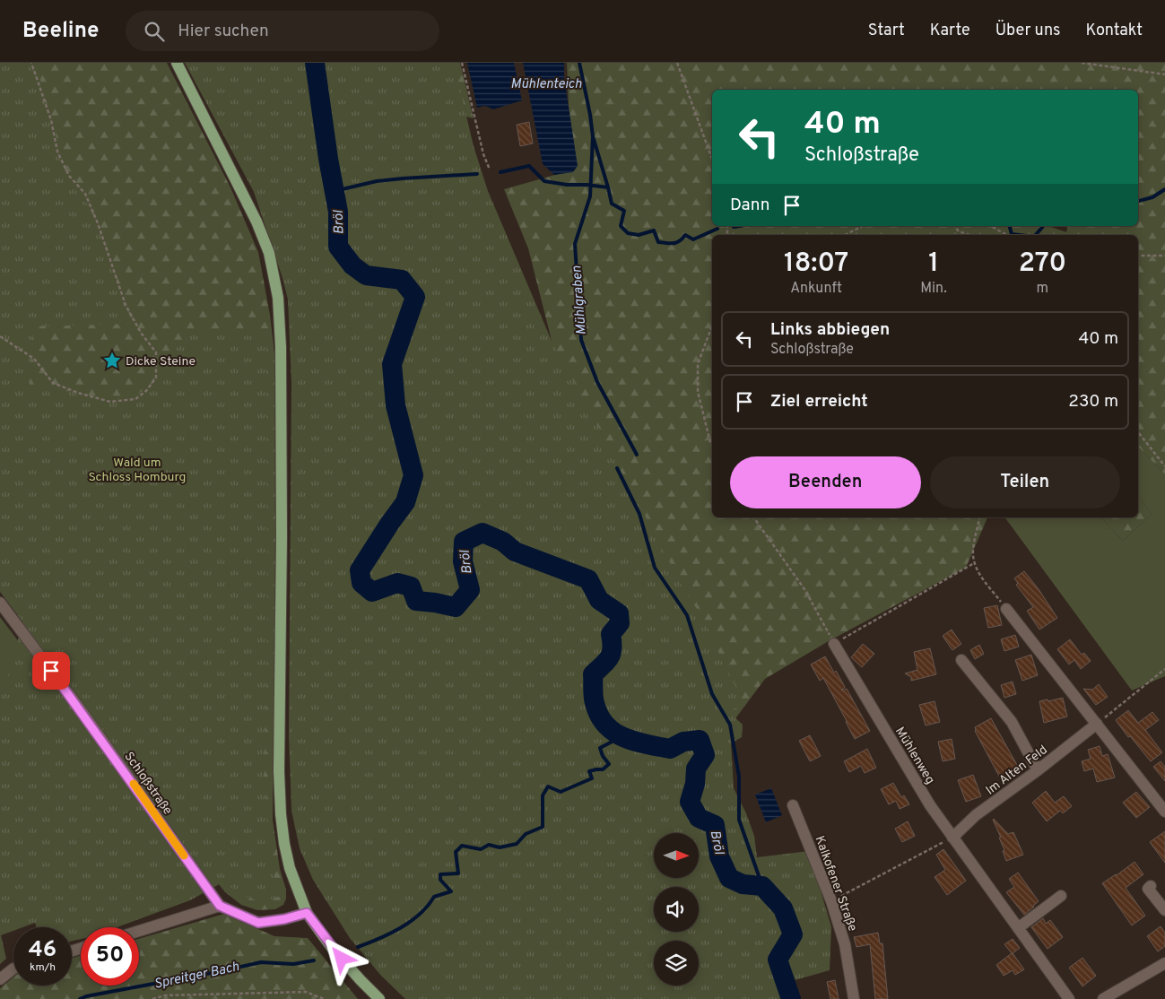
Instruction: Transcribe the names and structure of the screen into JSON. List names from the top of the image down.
{
  "streets": {
    "street": [
      "Mühlenweg",
      "Im Alten Feld",
      "Schloßstraße",
      "Kalkofener Straße"
    ]
  },
  "crossings": [
    ["Mühlenweg", "Im Alten Feld"]
  ],
  "water": [
    "Mühlenteich",
    "Bröl",
    "Mühlgraben",
    "Spreitger Bach"
  ],
  "parks": ["Wald um Schloss Homburg"],
  "places": {
    "place": ["Dicke Steine"]
  },
  "north": "right",
  "page": {
    "header": "Beeline",
    "search": "Hier suchen",
    "nav": [
      "Start",
      "Karte",
      "Über uns",
      "Kontakt"
    ],
    "turn": ["40 m", "Schloßstraße"],
    "then": "Dann",
    "eta": [
      "18:07",
      "Ankunft",
      "1",
      "Min.",
      "270",
      "m"
    ],
    "list": [
      {
        "name": "Links abbiegen",
        "note": "Schloßstraße",
        "value": "40 m"
      },
      {
        "name": "Ziel erreicht",
        "value": "230 m"
      }
    ],
    "buttons": ["Beenden", "Teilen"],
    "speed": "46 km/h",
    "limit": "50"
  }
}
